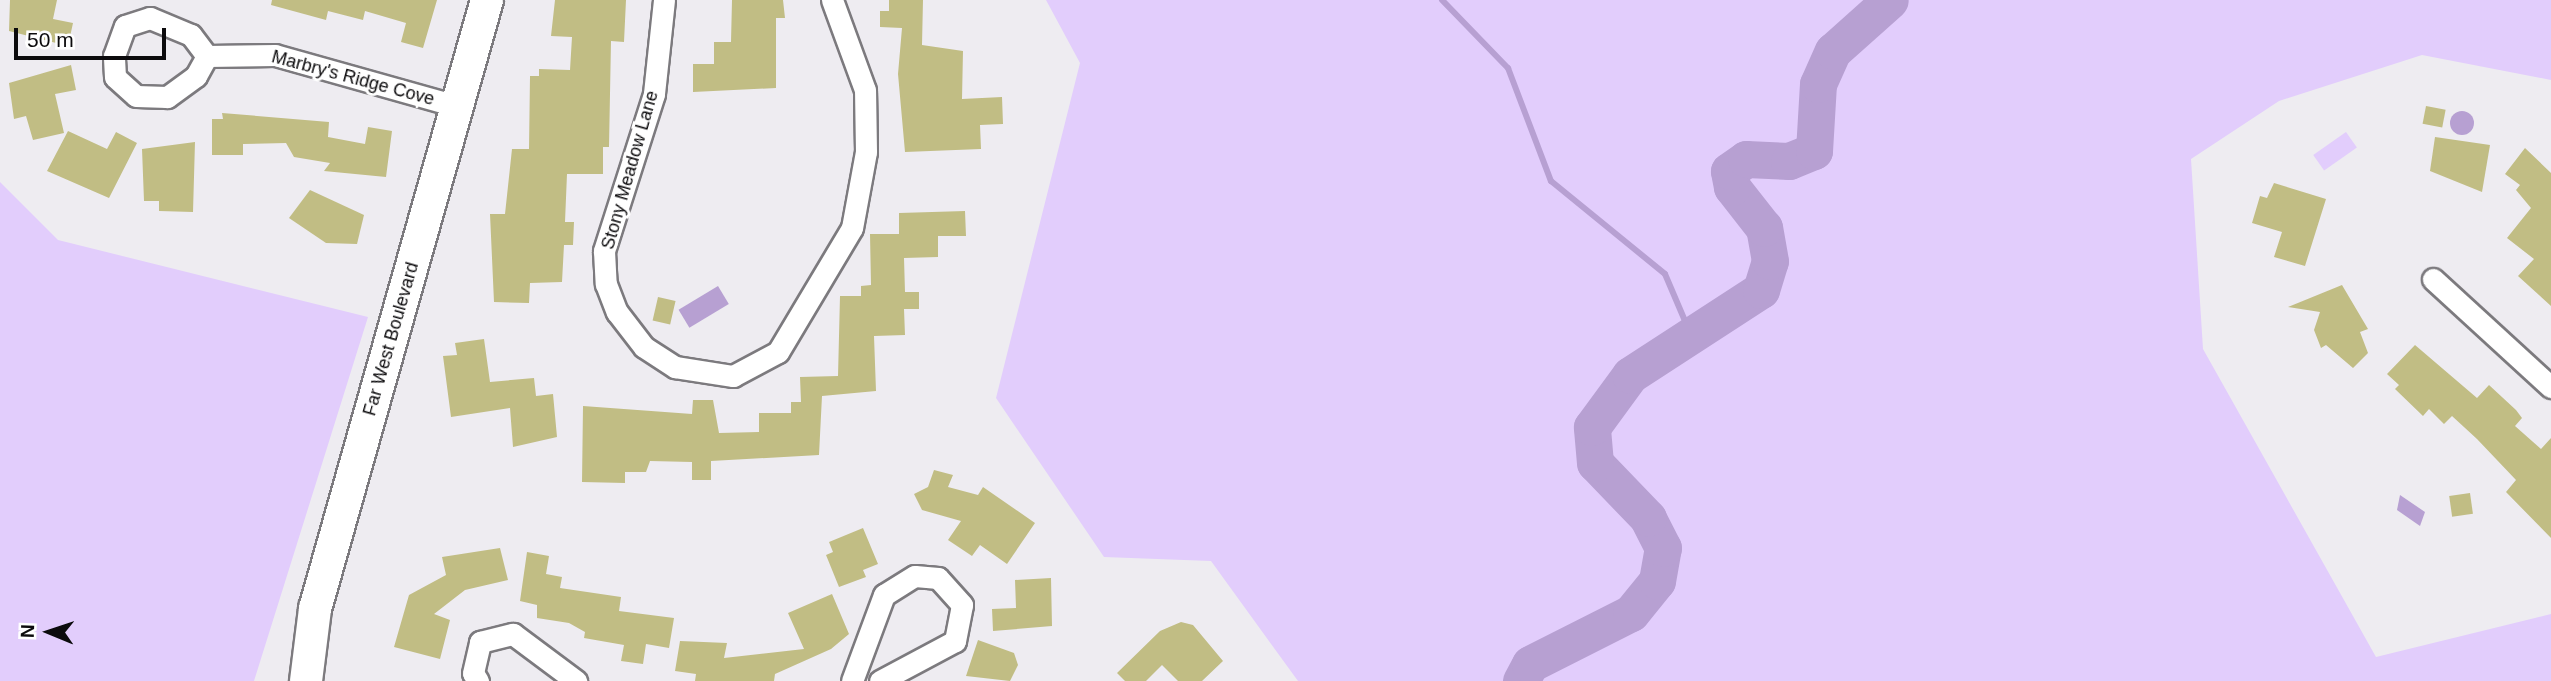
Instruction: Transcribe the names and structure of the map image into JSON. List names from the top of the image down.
{
  "streets": {
    "street": ["Marbry's Ridge Cove", "Stony Meadow Lane", "Far West Boulevard"]
  },
  "crossings": [
    ["Marbry's Ridge Cove", "Far West Boulevard"]
  ],
  "scale_bar": "50 m",
  "north": "left"
}
